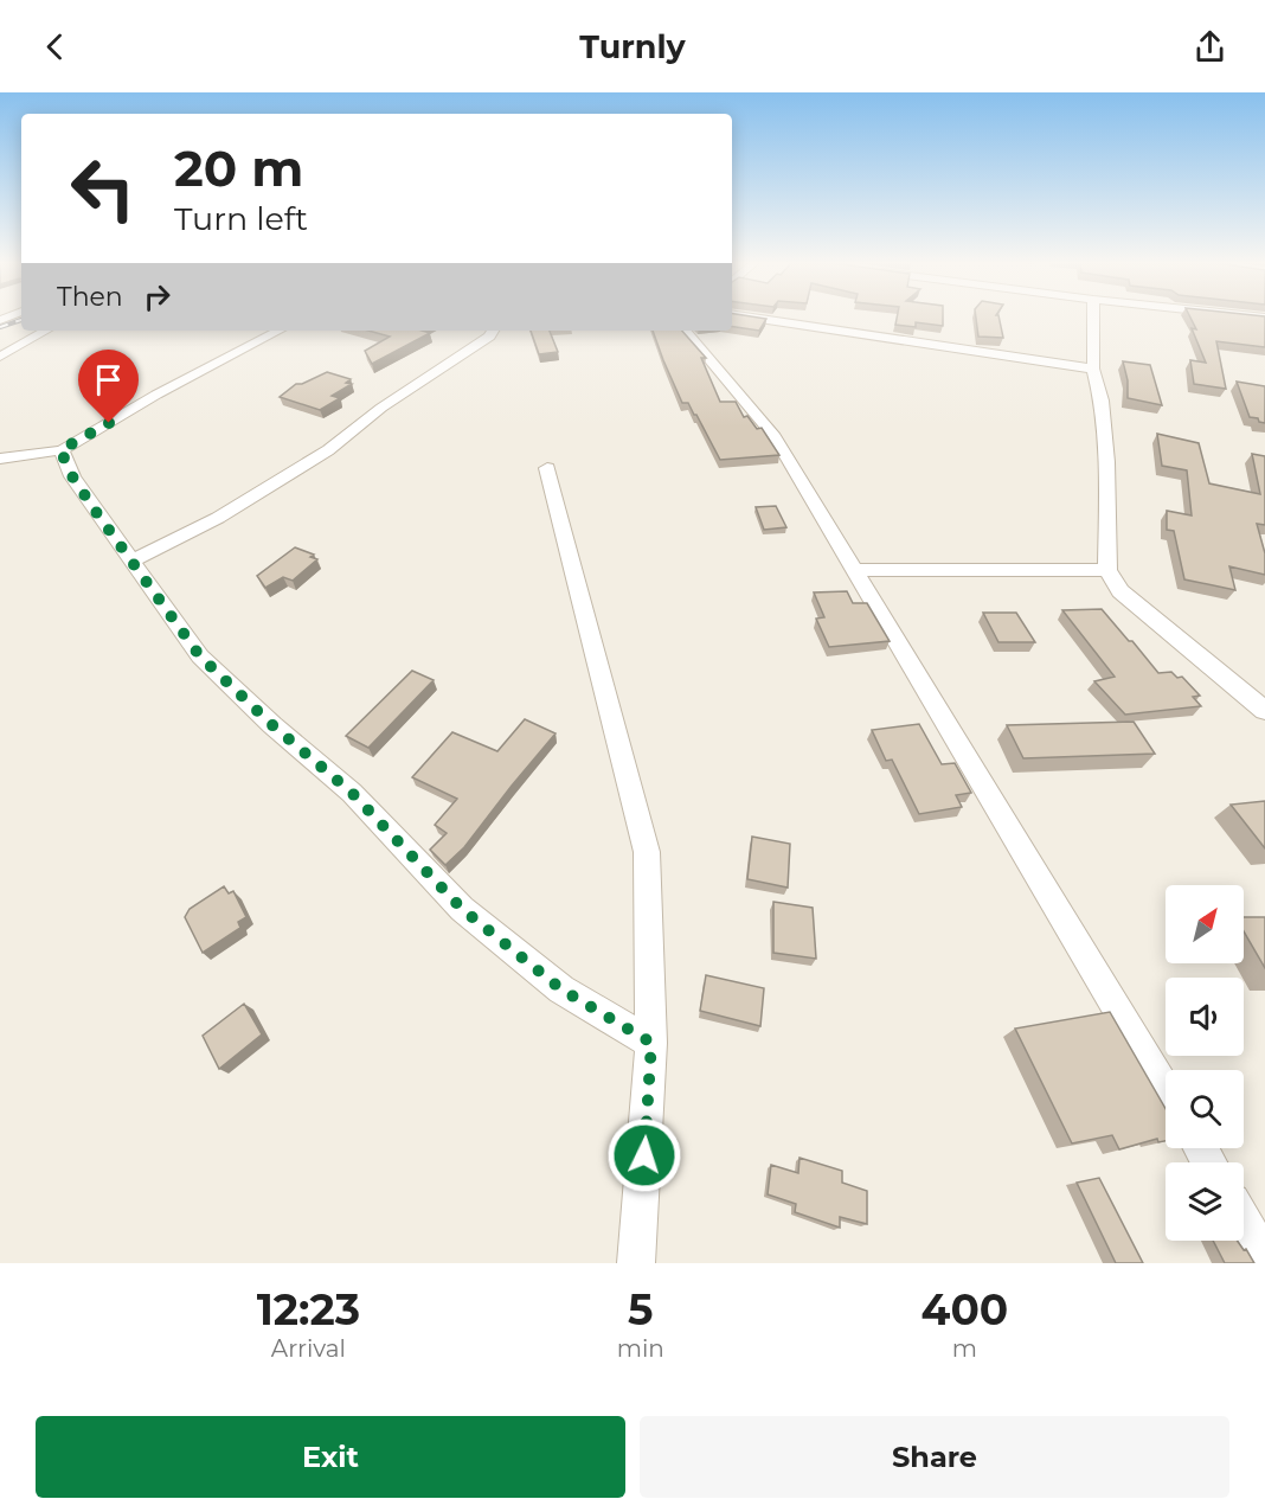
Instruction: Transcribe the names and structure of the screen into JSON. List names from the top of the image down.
{
  "north": "top right",
  "page": {
    "header": "Turnly",
    "turn": ["20 m", "Turn left"],
    "then": "Then",
    "eta": [
      "12:23",
      "Arrival",
      "5",
      "min",
      "400",
      "m"
    ],
    "buttons": ["Exit", "Share"]
  }
}
